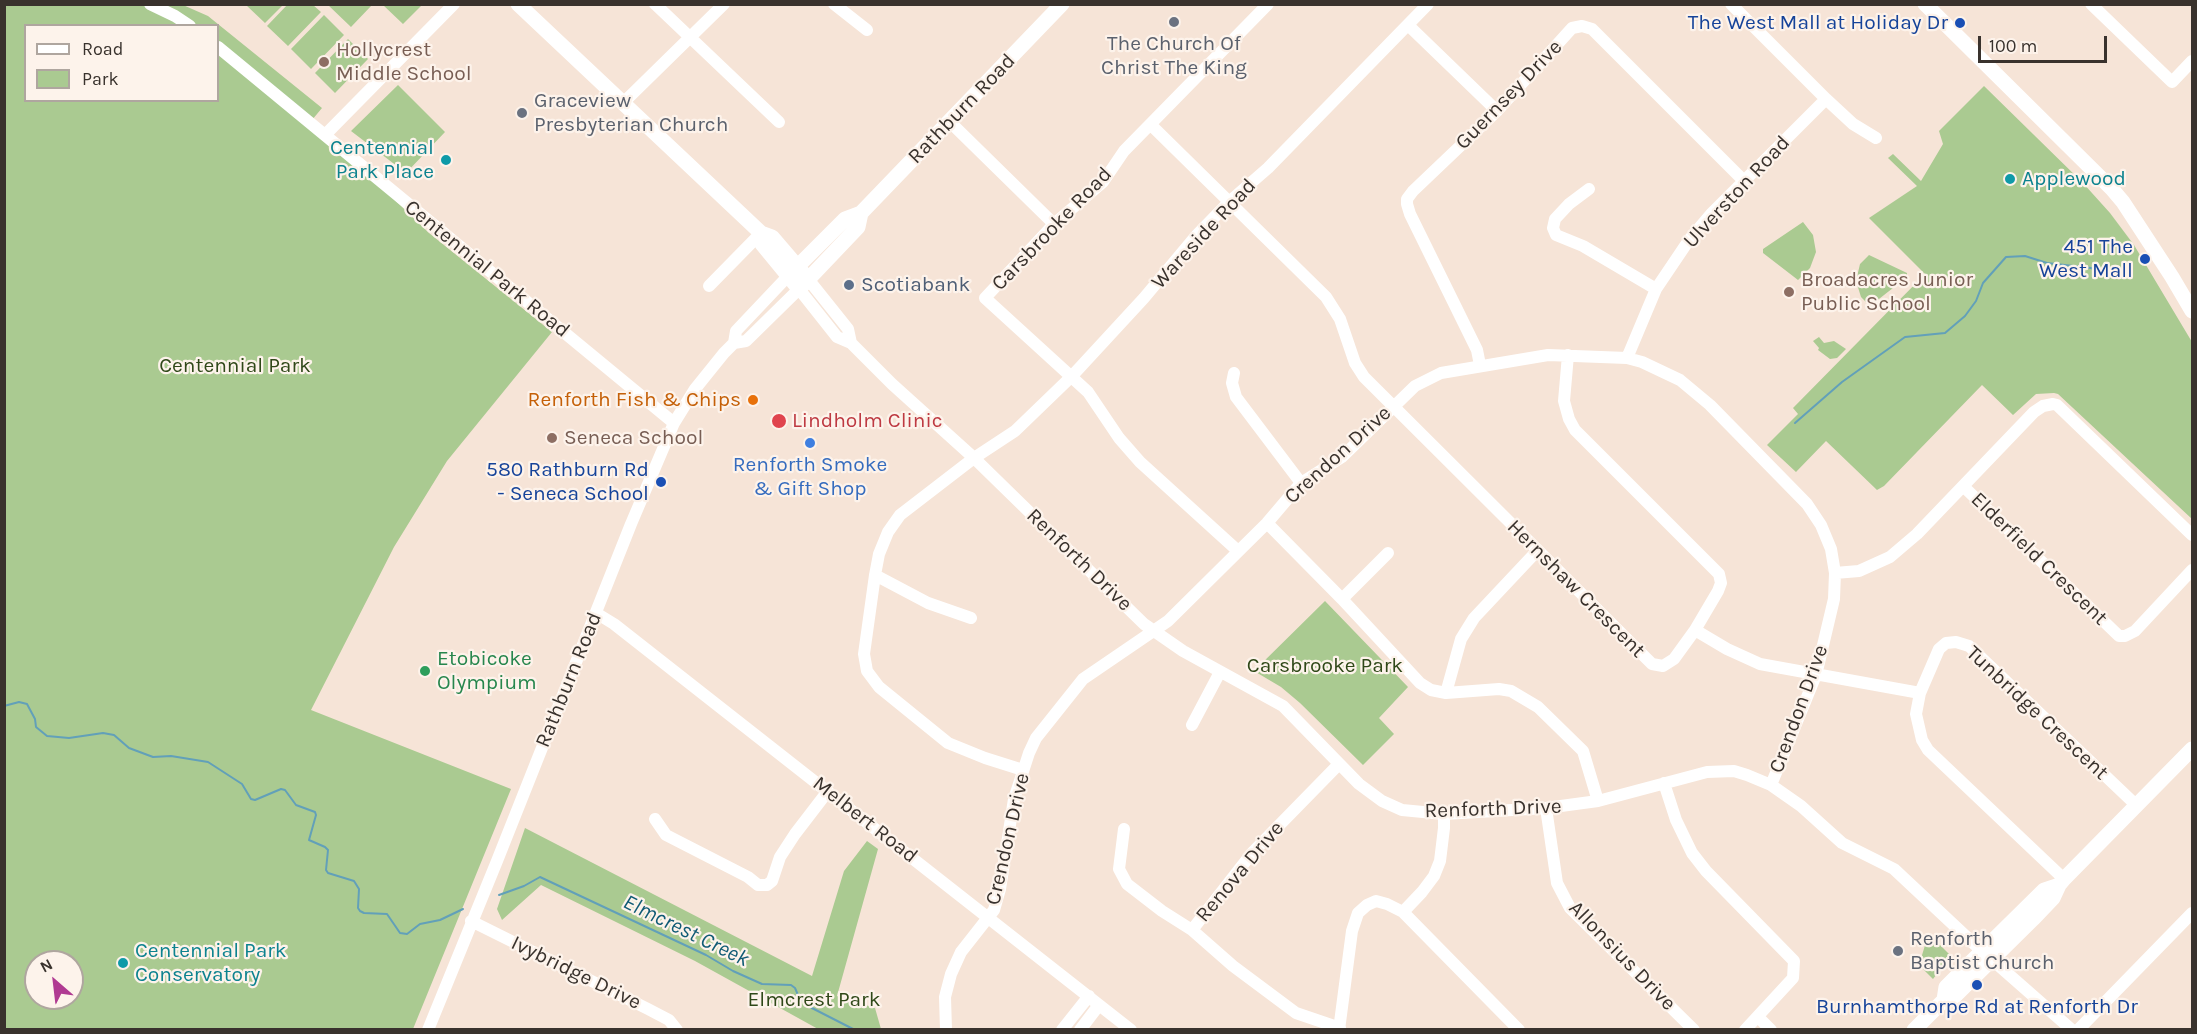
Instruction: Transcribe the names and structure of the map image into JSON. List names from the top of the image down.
{
  "streets": {
    "main road": ["Rathburn Road", "Renforth Drive"],
    "street": [
      "Guernsey Drive",
      "Ulverston Road",
      "Carsbrooke Road",
      "Wareside Road",
      "Centennial Park Road",
      "Crendon Drive",
      "Elderfield Crescent",
      "Hernshaw Crescent",
      "Tunbridge Crescent",
      "Melbert Road",
      "Renova Drive",
      "Allonsius Drive",
      "Ivybridge Drive"
    ]
  },
  "crossings": [
    ["Guernsey Drive", "Ulverston Road"],
    ["Guernsey Drive", "Crendon Drive"],
    ["Rathburn Road", "Centennial Park Road"],
    ["Rathburn Road", "Renforth Drive"],
    ["Rathburn Road", "Melbert Road"],
    ["Rathburn Road", "Ivybridge Drive"],
    ["Ulverston Road", "Crendon Drive"],
    ["Carsbrooke Road", "Wareside Road"],
    ["Carsbrooke Road", "Crendon Drive"],
    ["Carsbrooke Road", "Hernshaw Crescent"],
    ["Wareside Road", "Crendon Drive"],
    ["Wareside Road", "Renforth Drive"],
    ["Wareside Road", "Hernshaw Crescent"],
    ["Crendon Drive", "Renforth Drive"],
    ["Crendon Drive", "Hernshaw Crescent"],
    ["Crendon Drive", "Melbert Road"],
    ["Renforth Drive", "Renova Drive"],
    ["Renforth Drive", "Allonsius Drive"]
  ],
  "water": ["Elmcrest Creek"],
  "parks": ["Centennial Park", "Carsbrooke Park", "Elmcrest Park"],
  "places": [
    "The Church Of Christ The King",
    "The West Mall at Holiday Dr",
    "Hollycrest Middle School",
    "Graceview Presbyterian Church",
    "Centennial Park Place",
    "Applewood",
    "451 The West Mall",
    "Scotiabank",
    "Broadacres Junior Public School",
    "Renforth Fish & Chips",
    "Lindholm Clinic",
    "Seneca School",
    "Renforth Smoke & Gift Shop",
    "580 Rathburn Rd - Seneca School",
    "Etobicoke Olympium",
    "Renforth Baptist Church",
    "Centennial Park Conservatory",
    "Burnhamthorpe Rd at Renforth Dr"
  ],
  "legend": ["Road", "Park"],
  "scale_bar": "100 m",
  "north": "top left"
}
